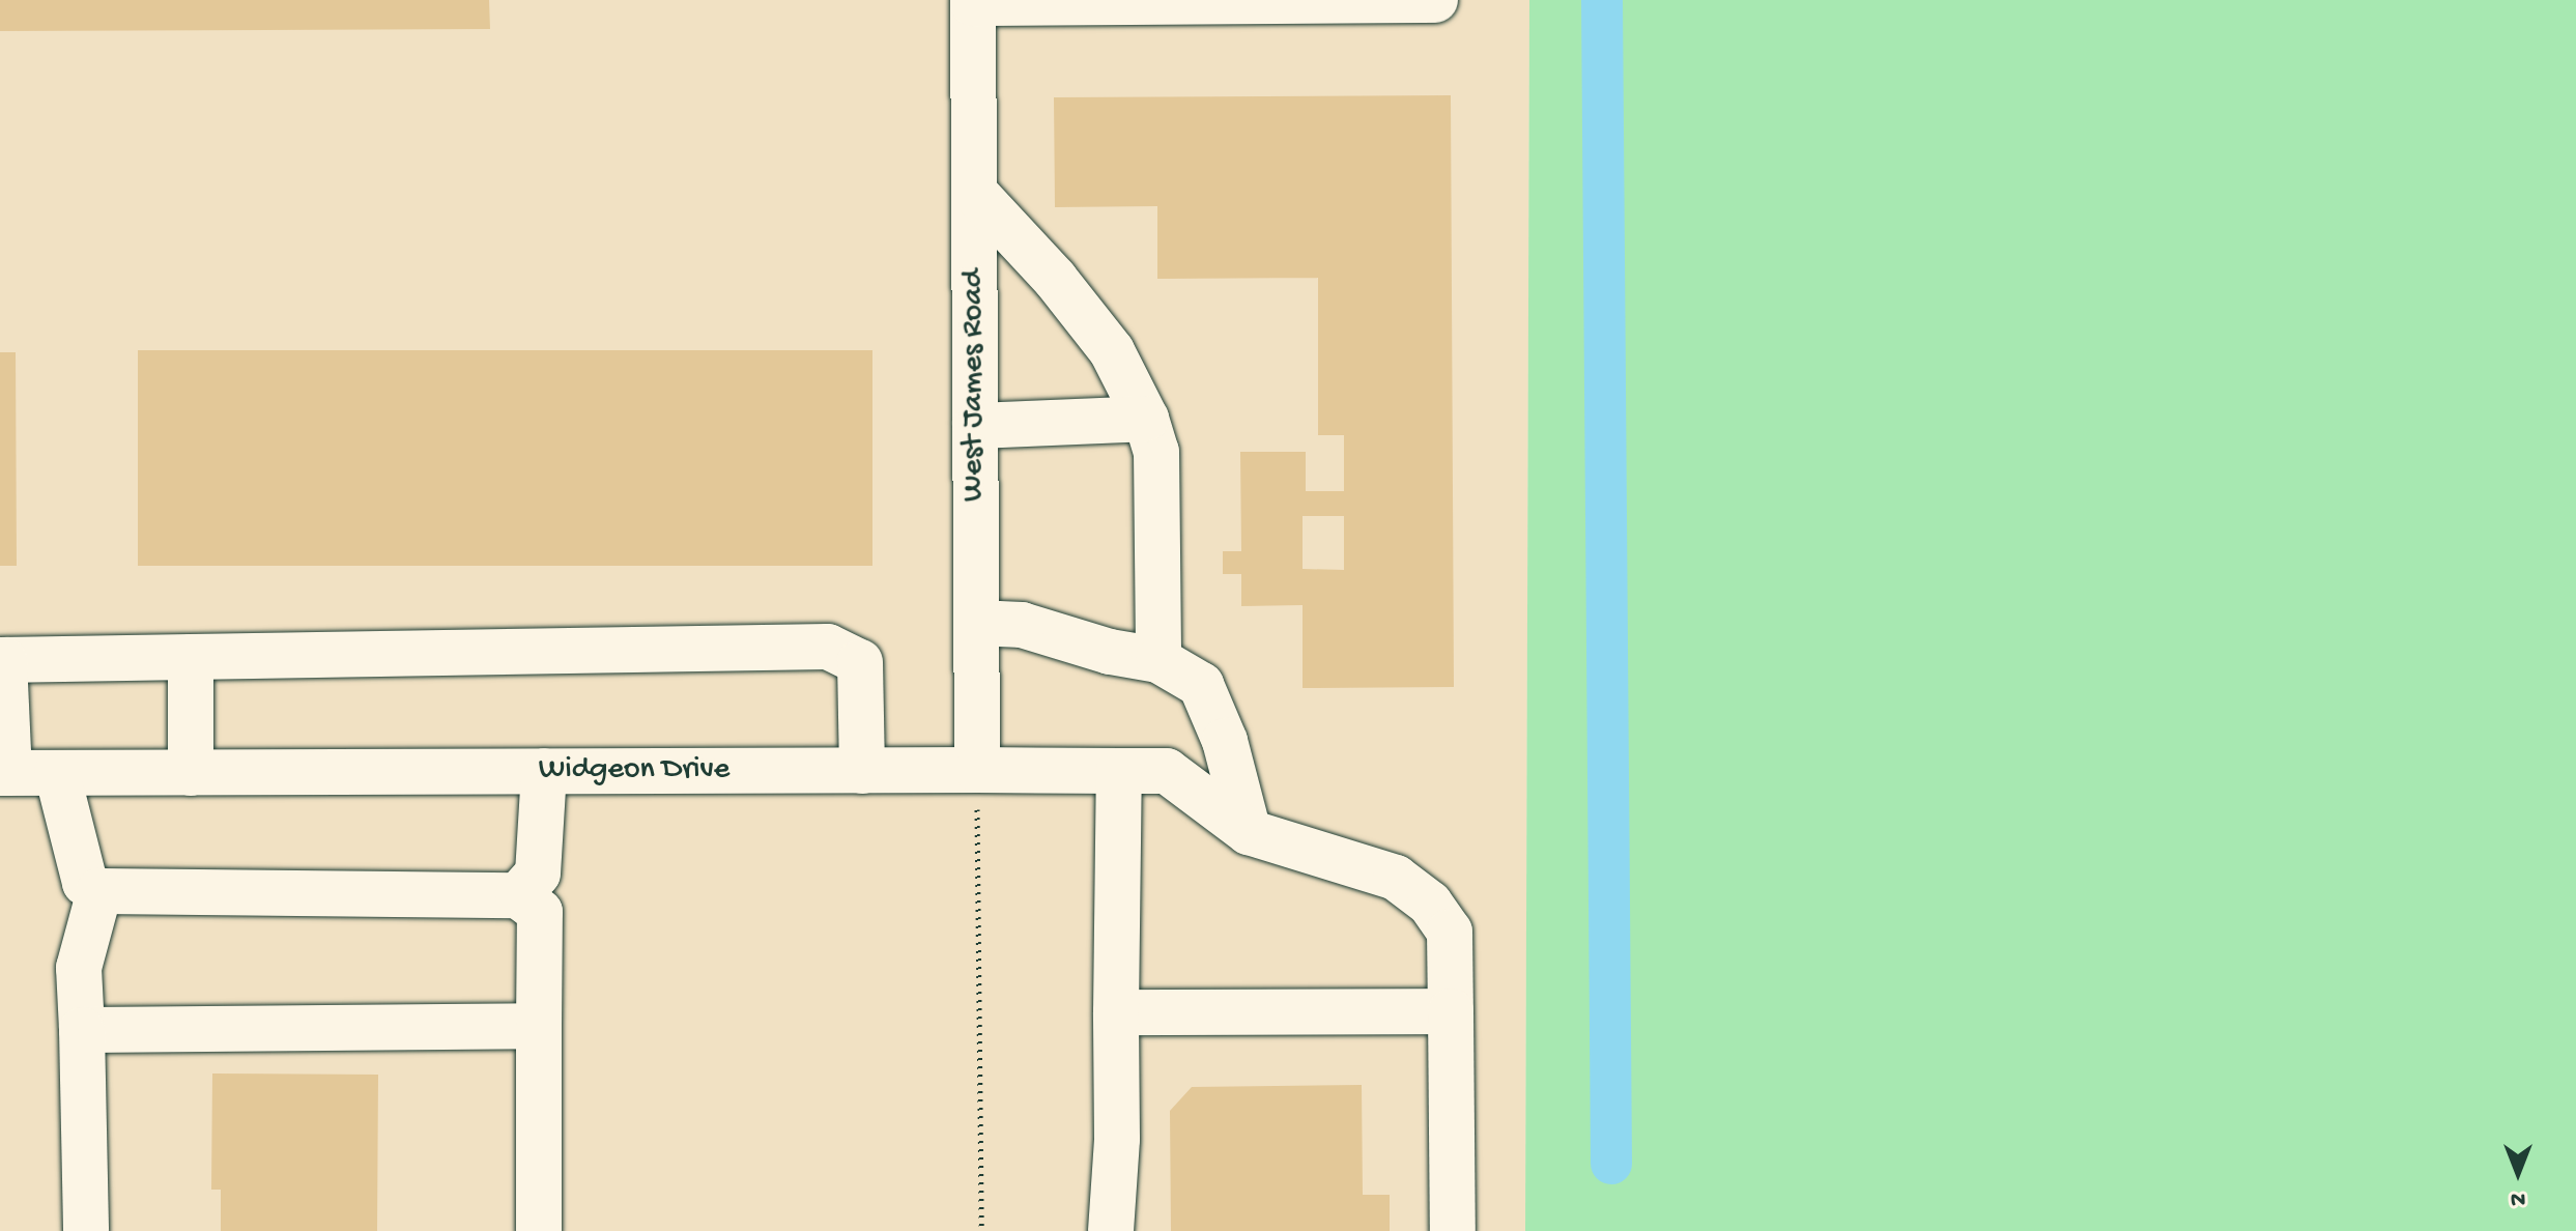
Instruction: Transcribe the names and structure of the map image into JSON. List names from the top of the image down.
{
  "streets": {
    "street": ["West James Road", "Widgeon Drive"]
  },
  "crossings": [
    ["West James Road", "Widgeon Drive"]
  ],
  "north": "bottom"
}
